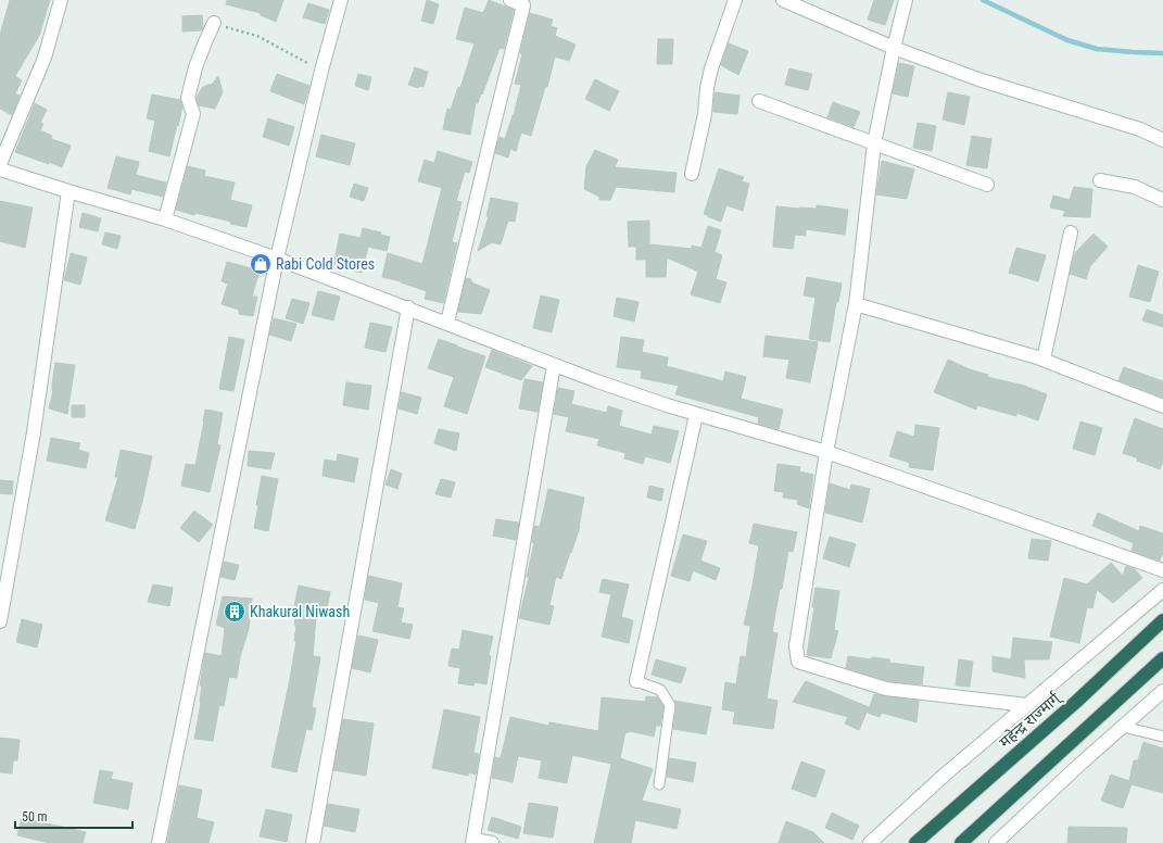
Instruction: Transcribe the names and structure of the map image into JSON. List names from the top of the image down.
{
  "streets": {
    "highway": ["महेन्द्र राज्मार्ग्"]
  },
  "places": {
    "shop": ["Rabi Cold Stores"],
    "building": ["Khakural Niwash"]
  },
  "scale_bar": "50 m"
}
